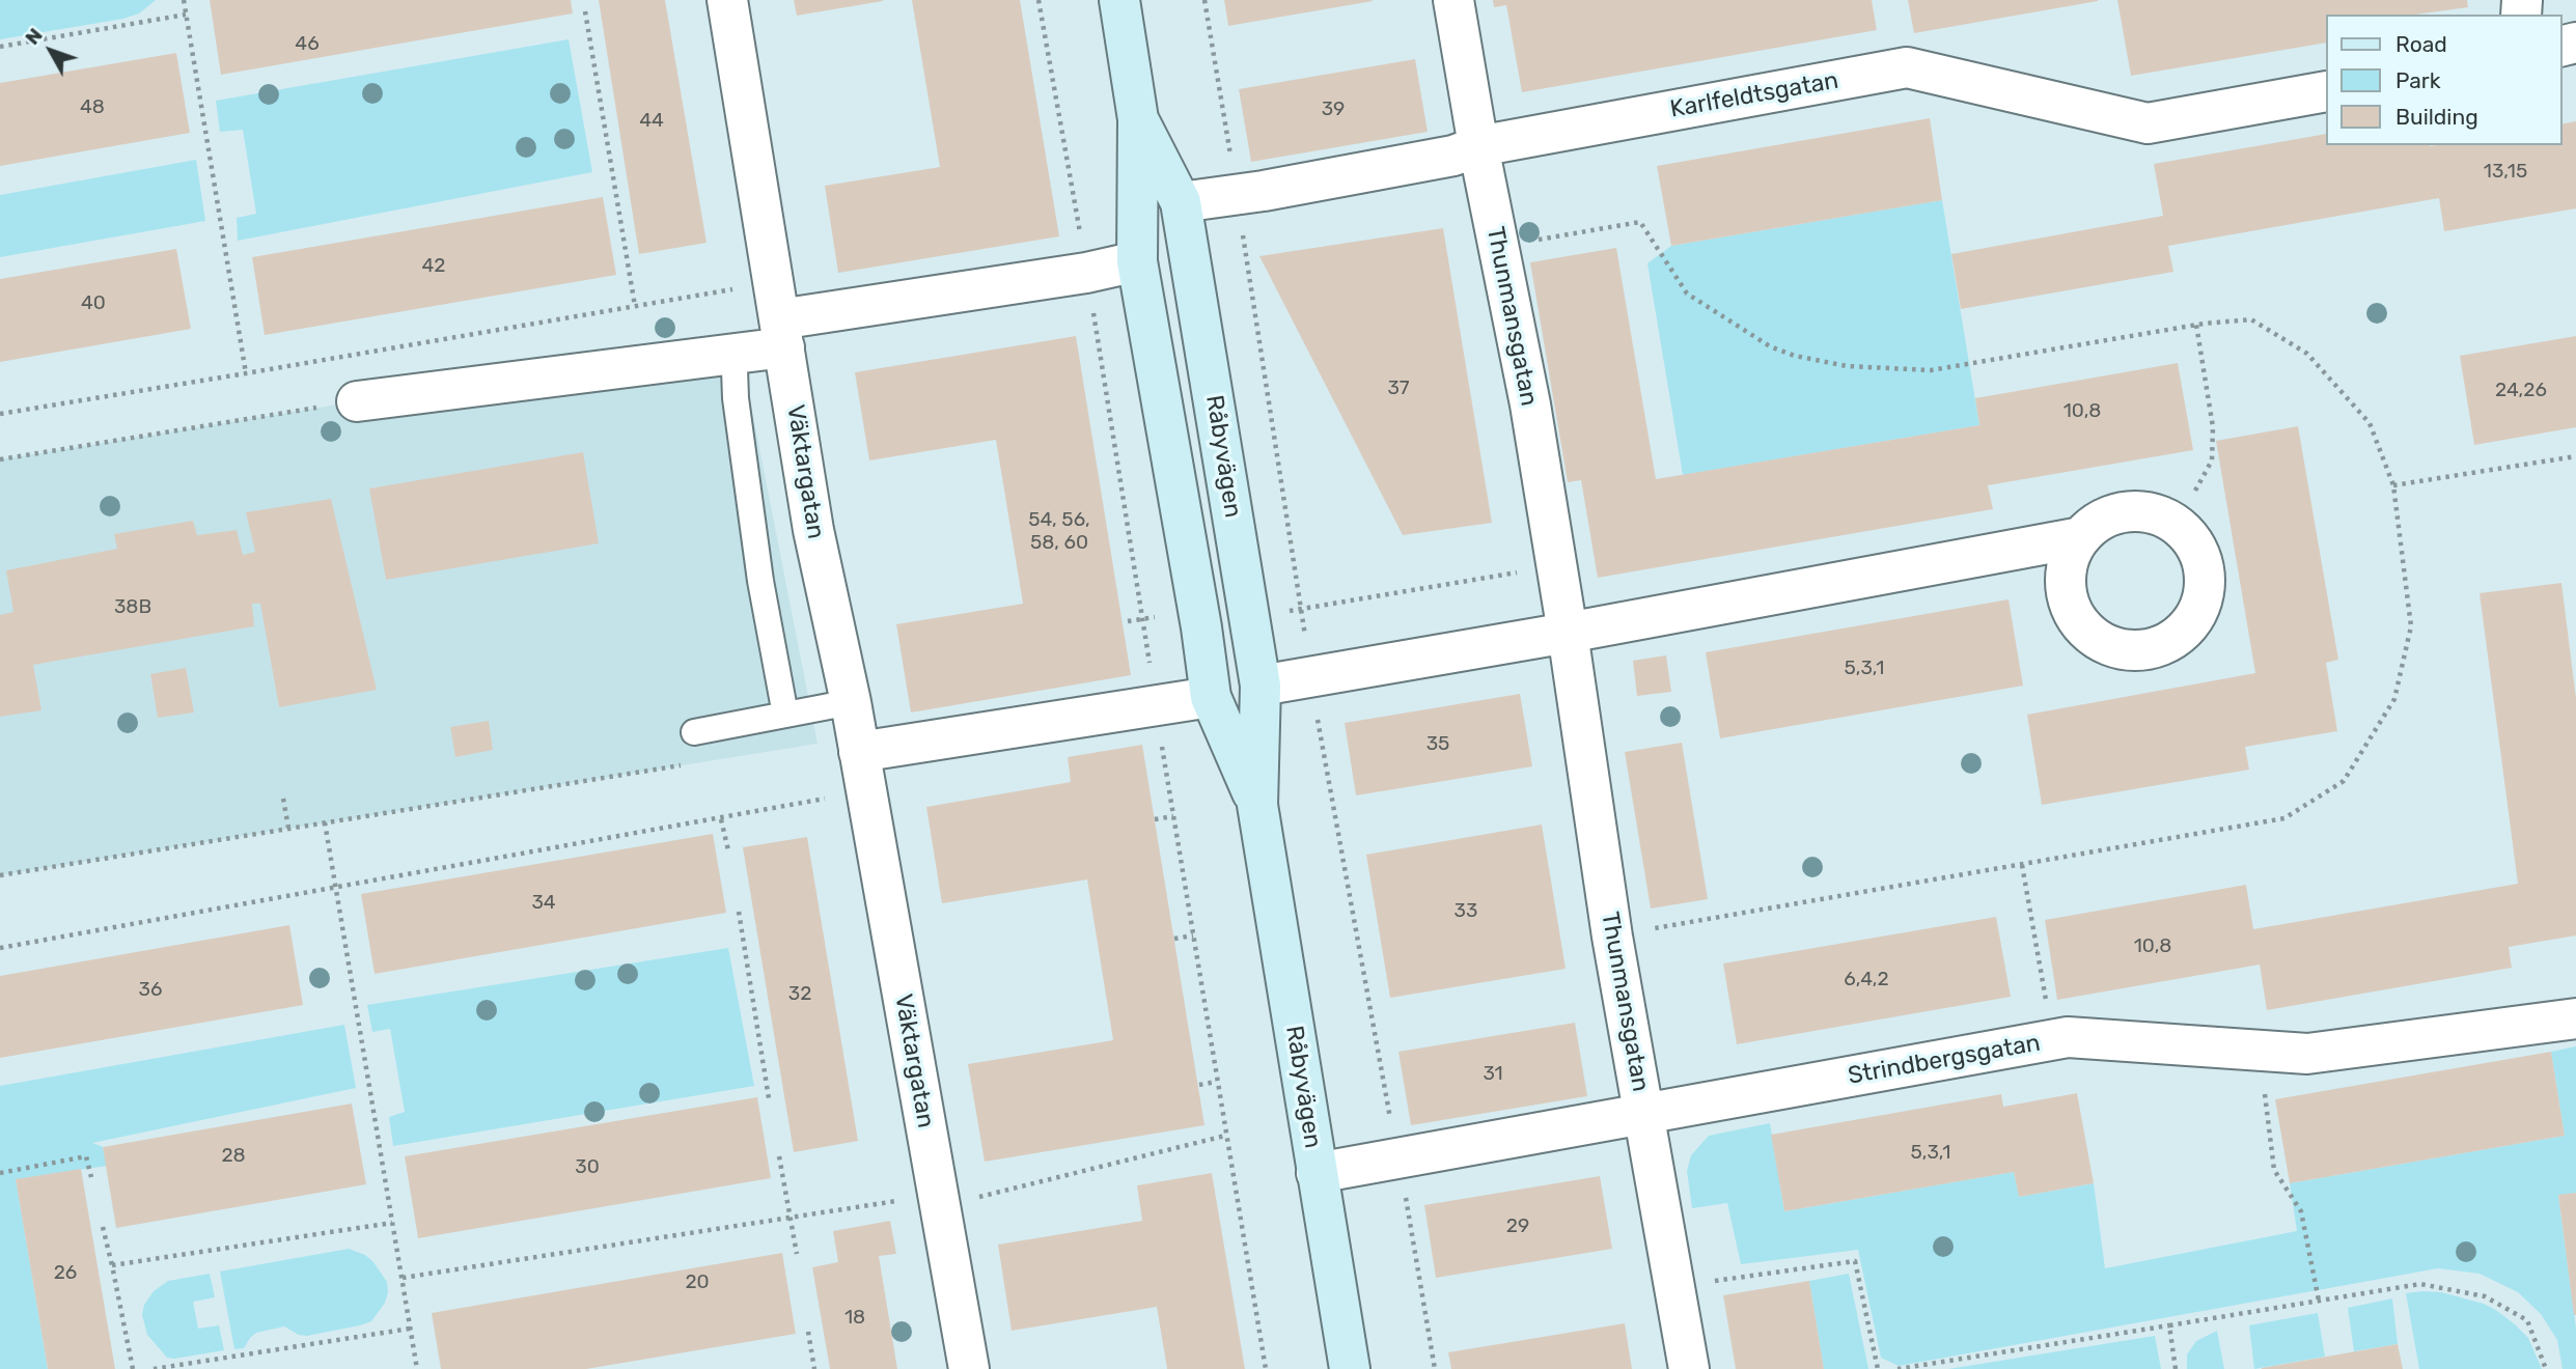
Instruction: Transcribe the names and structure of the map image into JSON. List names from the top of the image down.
{
  "streets": {
    "main road": ["Råbyvägen"],
    "street": [
      "Karlfeldtsgatan",
      "Thunmansgatan",
      "Väktargatan",
      "Strindbergsgatan"
    ]
  },
  "crossings": [
    ["Karlfeldtsgatan", "Thunmansgatan"],
    ["Karlfeldtsgatan", "Råbyvägen"],
    ["Thunmansgatan", "Strindbergsgatan"],
    ["Råbyvägen", "Strindbergsgatan"]
  ],
  "house_numbers": [
    "46",
    "48",
    "39",
    "44",
    "13,15",
    "42",
    "40",
    "37",
    "24,26",
    "10,8",
    "54, 56, 58, 60",
    "38B",
    "5,3,1",
    "35",
    "34",
    "33",
    "10,8",
    "6,4,2",
    "36",
    "32",
    "31",
    "5,3,1",
    "28",
    "30",
    "29",
    "26",
    "20",
    "18"
  ],
  "legend": ["Road", "Park", "Building"],
  "north": "top left"
}
